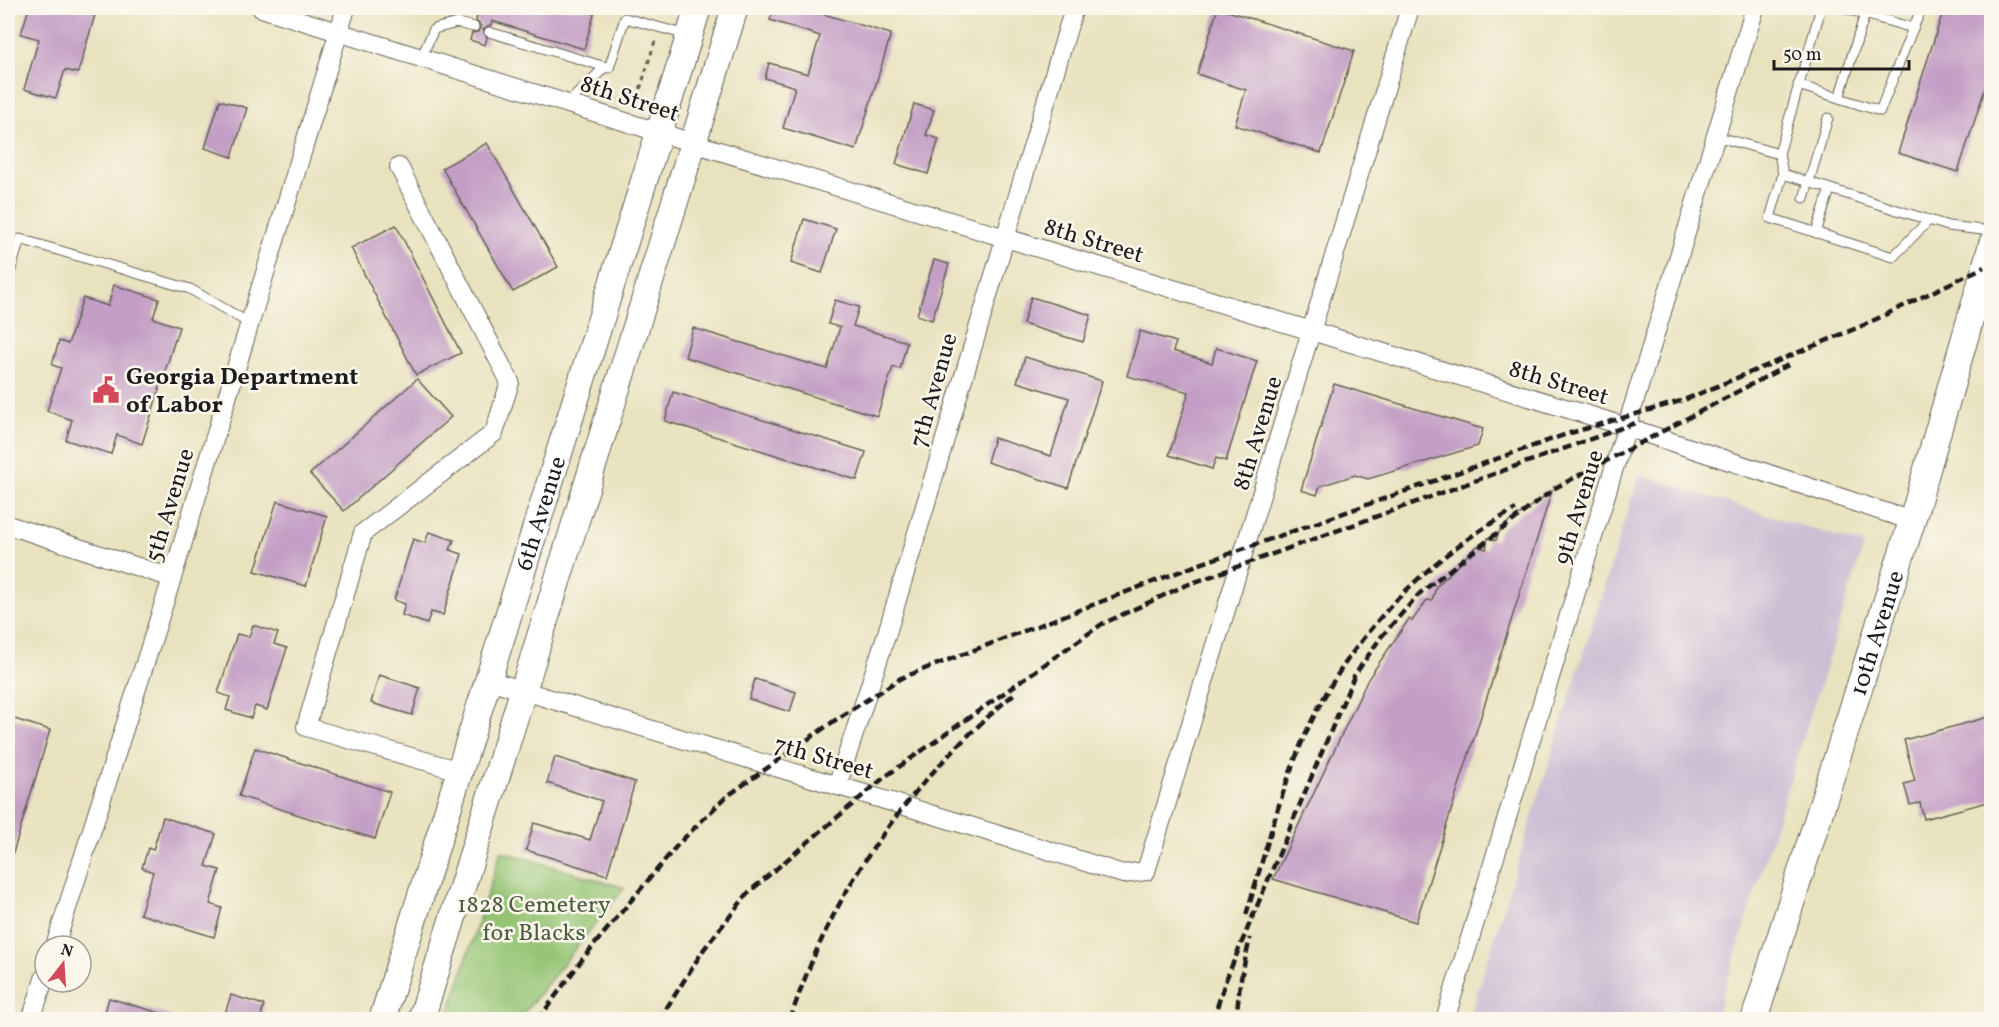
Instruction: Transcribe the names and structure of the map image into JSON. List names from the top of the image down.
{
  "streets": {
    "main road": ["6th Avenue", "10th Avenue"],
    "street": [
      "8th Street",
      "7th Avenue",
      "8th Avenue",
      "5th Avenue",
      "9th Avenue",
      "7th Street"
    ]
  },
  "crossings": [
    ["8th Street", "7th Avenue"],
    ["8th Street", "8th Avenue"],
    ["8th Street", "5th Avenue"],
    ["8th Street", "9th Avenue"],
    ["8th Street", "6th Avenue"],
    ["8th Street", "10th Avenue"],
    ["7th Avenue", "7th Street"],
    ["8th Avenue", "7th Street"],
    ["6th Avenue", "7th Street"]
  ],
  "parks": ["1828 Cemetery for Blacks"],
  "places": {
    "public building": ["Georgia Department of Labor"]
  },
  "scale_bar": "50 m",
  "north": "top"
}
